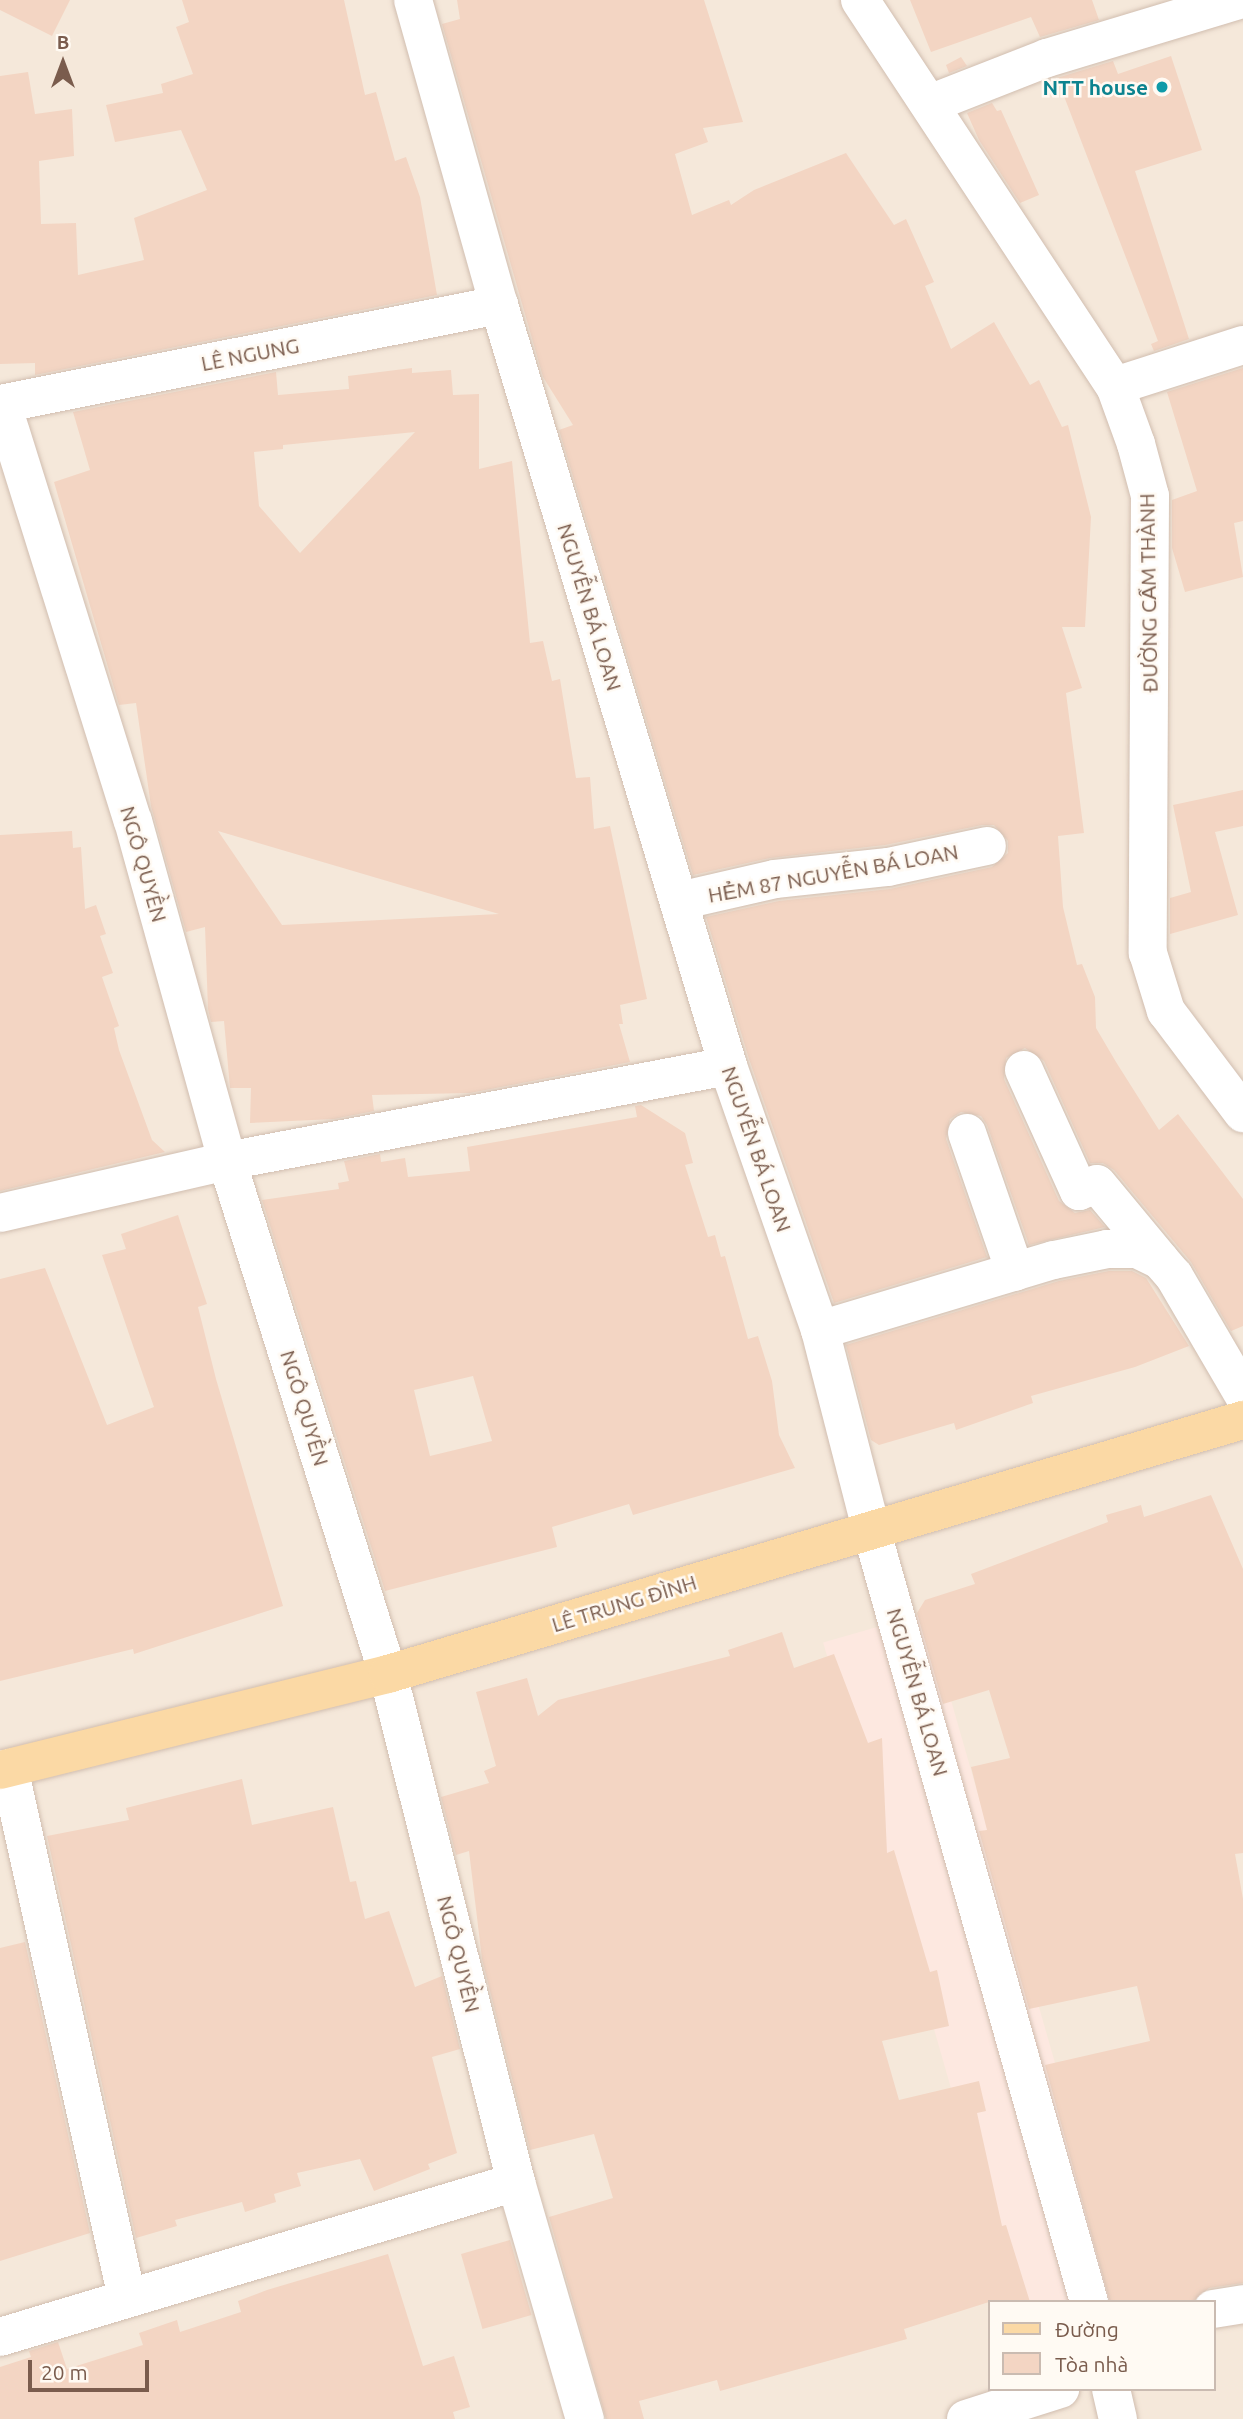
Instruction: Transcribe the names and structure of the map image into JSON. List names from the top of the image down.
{
  "streets": {
    "main road": ["LÊ TRUNG ĐÌNH"],
    "street": [
      "LÊ NGUNG",
      "ĐƯỜNG CẨM THÀNH",
      "NGUYỄN BÁ LOAN",
      "NGÔ QUYỀN",
      "HẺM 87 NGUYỄN BÁ LOAN"
    ]
  },
  "crossings": [
    ["LÊ NGUNG", "NGUYỄN BÁ LOAN"],
    ["LÊ NGUNG", "NGÔ QUYỀN"],
    ["NGUYỄN BÁ LOAN", "HẺM 87 NGUYỄN BÁ LOAN"],
    ["NGUYỄN BÁ LOAN", "LÊ TRUNG ĐÌNH"],
    ["NGÔ QUYỀN", "LÊ TRUNG ĐÌNH"]
  ],
  "places": ["NTT house"],
  "legend": ["Đường", "Tòa nhà"],
  "scale_bar": "20 m",
  "north": "top"
}
